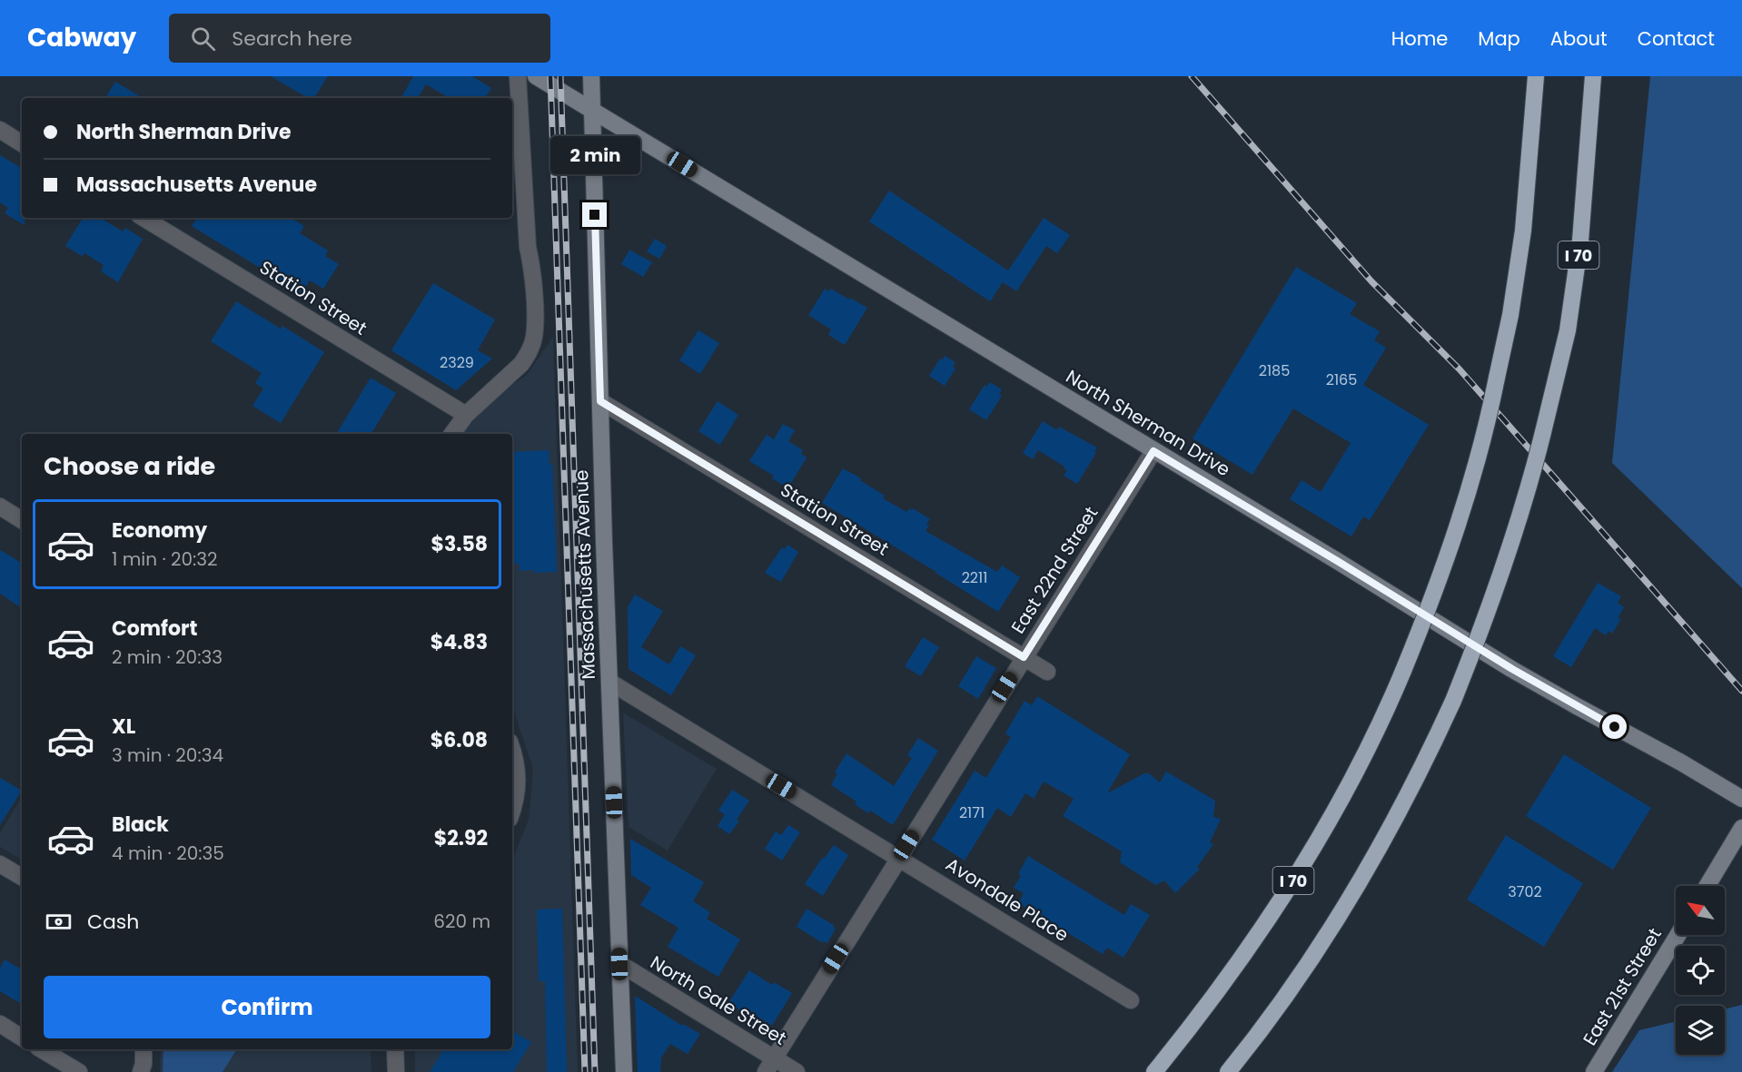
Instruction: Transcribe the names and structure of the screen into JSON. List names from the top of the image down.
{
  "streets": {
    "highway": ["I 70"],
    "main road": ["North Sherman Drive", "Massachusetts Avenue", "East 21st Street"],
    "street": [
      "Station Street",
      "East 22nd Street",
      "Avondale Place",
      "North Gale Street"
    ]
  },
  "crossings": [
    ["Station Street", "East 22nd Street"],
    ["Station Street", "Massachusetts Avenue"],
    ["North Sherman Drive", "East 22nd Street"],
    ["North Sherman Drive", "Massachusetts Avenue"],
    ["East 22nd Street", "Avondale Place"],
    ["East 22nd Street", "North Gale Street"],
    ["Massachusetts Avenue", "Avondale Place"],
    ["Massachusetts Avenue", "North Gale Street"]
  ],
  "house_numbers": [
    "2329",
    "2185",
    "2165",
    "2211",
    "2171",
    "3702"
  ],
  "north": "top left",
  "page": {
    "header": "Cabway",
    "search": "Search here",
    "nav": [
      "Home",
      "Map",
      "About",
      "Contact"
    ],
    "banner": ["North Sherman Drive", "Massachusetts Avenue"],
    "bubble": "2 min",
    "heading": "Choose a ride",
    "list": [
      {
        "name": "Economy",
        "note": "1 min · 20:32",
        "value": "$3.58"
      },
      {
        "name": "Comfort",
        "note": "2 min · 20:33",
        "value": "$4.83"
      },
      {
        "name": "XL",
        "note": "3 min · 20:34",
        "value": "$6.08"
      },
      {
        "name": "Black",
        "note": "4 min · 20:35",
        "value": "$2.92"
      }
    ],
    "pay": ["Cash", "620 m"],
    "buttons": "Confirm"
  }
}
